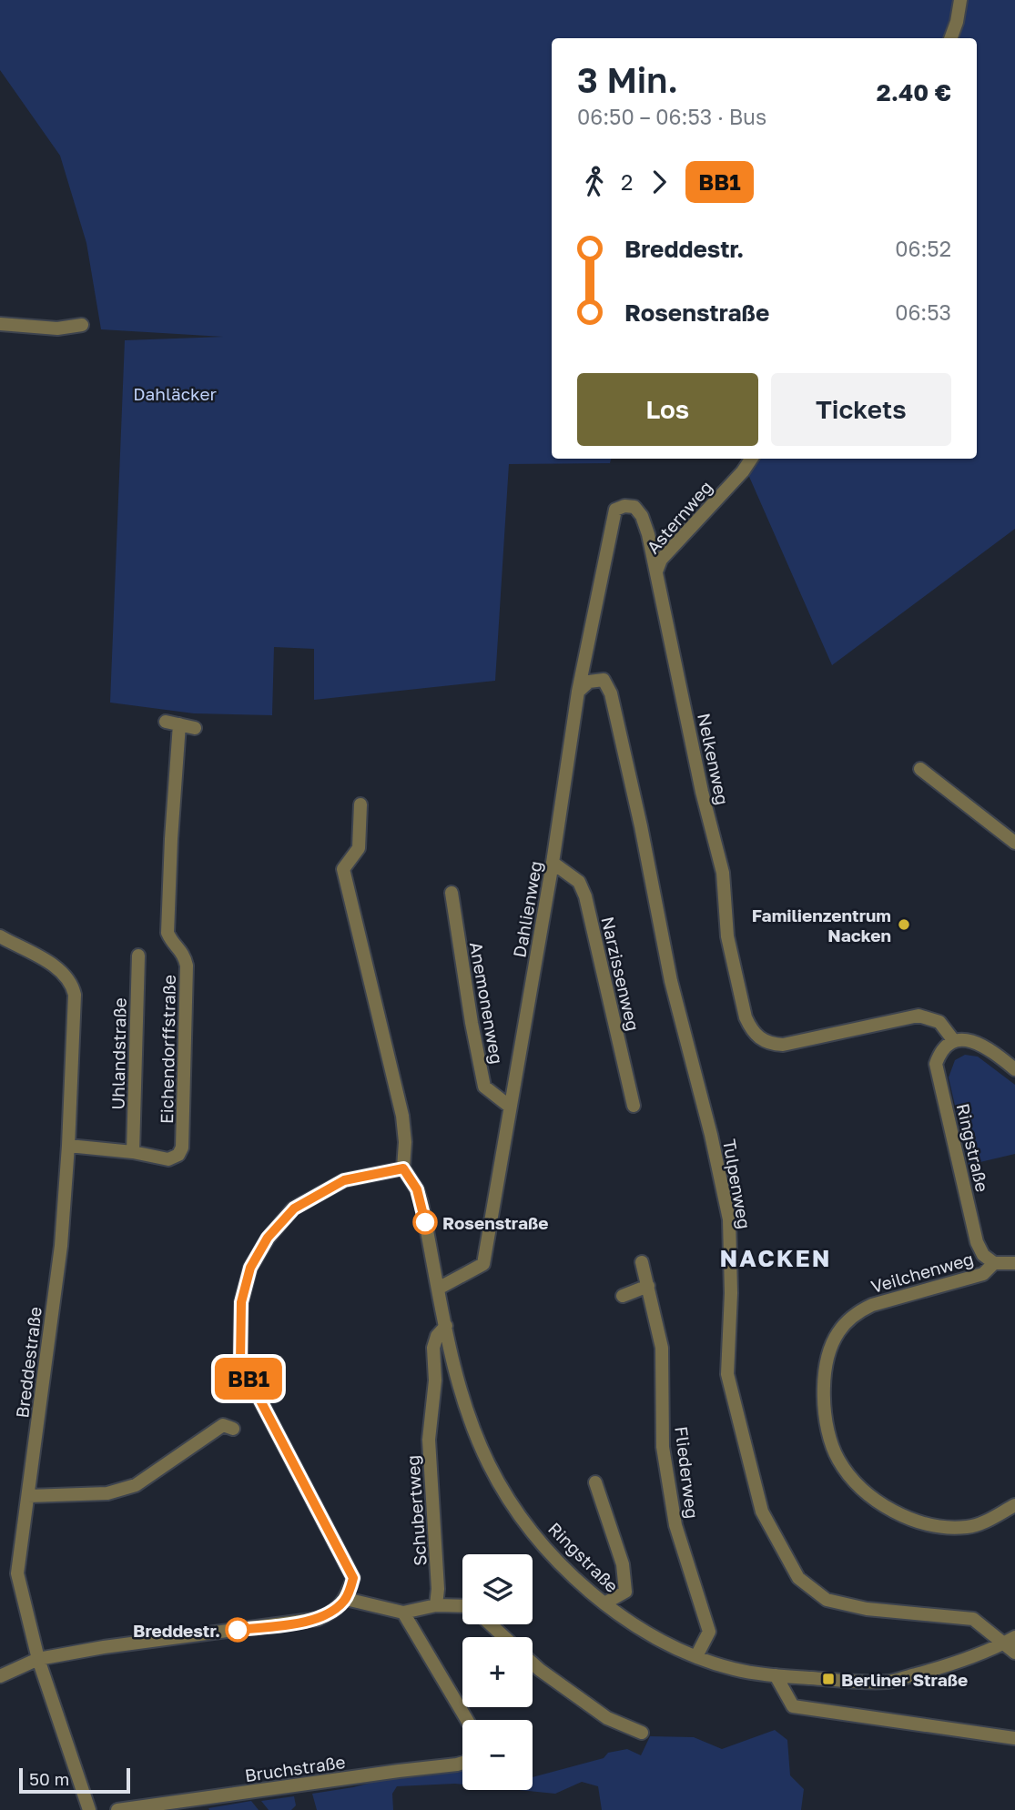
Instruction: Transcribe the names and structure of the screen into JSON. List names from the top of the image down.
{
  "streets": {
    "street": [
      "Asternweg",
      "Nelkenweg",
      "Dahlienweg",
      "Narzissenweg",
      "Anemonenweg",
      "Eichendorffstraße",
      "Uhlandstraße",
      "Ringstraße",
      "Tulpenweg",
      "Veilchenweg",
      "Breddestraße",
      "Fliederweg",
      "Schubertweg",
      "Bruchstraße"
    ]
  },
  "crossings": [
    ["Asternweg", "Nelkenweg"],
    ["Nelkenweg", "Dahlienweg"],
    ["Nelkenweg", "Ringstraße"],
    ["Dahlienweg", "Narzissenweg"],
    ["Dahlienweg", "Anemonenweg"],
    ["Dahlienweg", "Ringstraße"],
    ["Dahlienweg", "Tulpenweg"],
    ["Eichendorffstraße", "Uhlandstraße"],
    ["Eichendorffstraße", "Breddestraße"],
    ["Ringstraße", "Tulpenweg"],
    ["Ringstraße", "Veilchenweg"],
    ["Ringstraße", "Fliederweg"],
    ["Ringstraße", "Schubertweg"]
  ],
  "districts": ["NACKEN"],
  "parks": ["Dahläcker"],
  "places": {
    "other": ["Familienzentrum Nacken", "Rosenstraße", "Breddestr."],
    "transit": ["Berliner Straße"]
  },
  "lines": ["bus line BB1"],
  "scale_bar": "50 m",
  "page": {
    "on_map": "BB1",
    "heading": ["3 Min.", "06:50 – 06:53 · Bus", "2.40 €"],
    "legs": ["2", "BB1"],
    "list": [
      {
        "name": "Breddestr.",
        "value": "06:52"
      },
      {
        "name": "Rosenstraße",
        "value": "06:53"
      }
    ],
    "buttons": ["Los", "Tickets"],
    "map_buttons": ["+", "−"],
    "scale": "50 m"
  }
}
